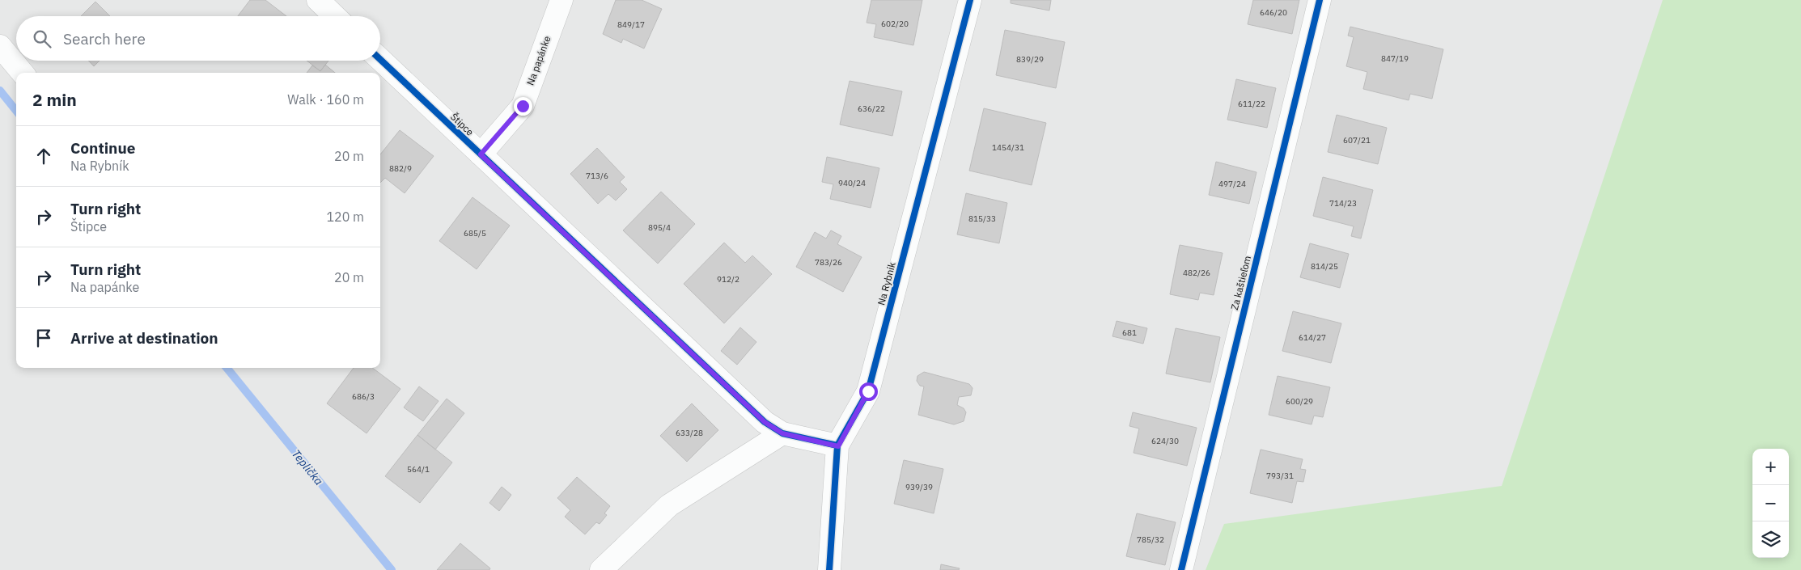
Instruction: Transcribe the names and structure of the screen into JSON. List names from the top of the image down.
{
  "streets": {
    "street": [
      "Na papánke",
      "Štipce",
      "Za kaštieľom",
      "Na Rybník"
    ]
  },
  "crossings": [
    ["Na papánke", "Štipce"],
    ["Štipce", "Na Rybník"]
  ],
  "water": ["Teplička"],
  "house_numbers": [
    "646/20",
    "602/20",
    "849/17",
    "847/19",
    "839/29",
    "611/22",
    "636/22",
    "607/21",
    "1454/31",
    "882/9",
    "713/6",
    "940/24",
    "497/24",
    "714/23",
    "815/33",
    "895/4",
    "685/5",
    "783/26",
    "814/25",
    "482/26",
    "912/2",
    "681",
    "614/27",
    "686/3",
    "600/29",
    "633/28",
    "624/30",
    "564/1",
    "793/31",
    "939/39",
    "785/32"
  ],
  "page": {
    "search": "Search here",
    "heading": ["2 min", "Walk · 160 m"],
    "list": [
      ["Continue", "Na Rybník", "20 m"],
      ["Turn right", "Štipce", "120 m"],
      ["Turn right", "Na papánke", "20 m"],
      "Arrive at destination"
    ],
    "map_buttons": ["+", "−"]
  }
}
